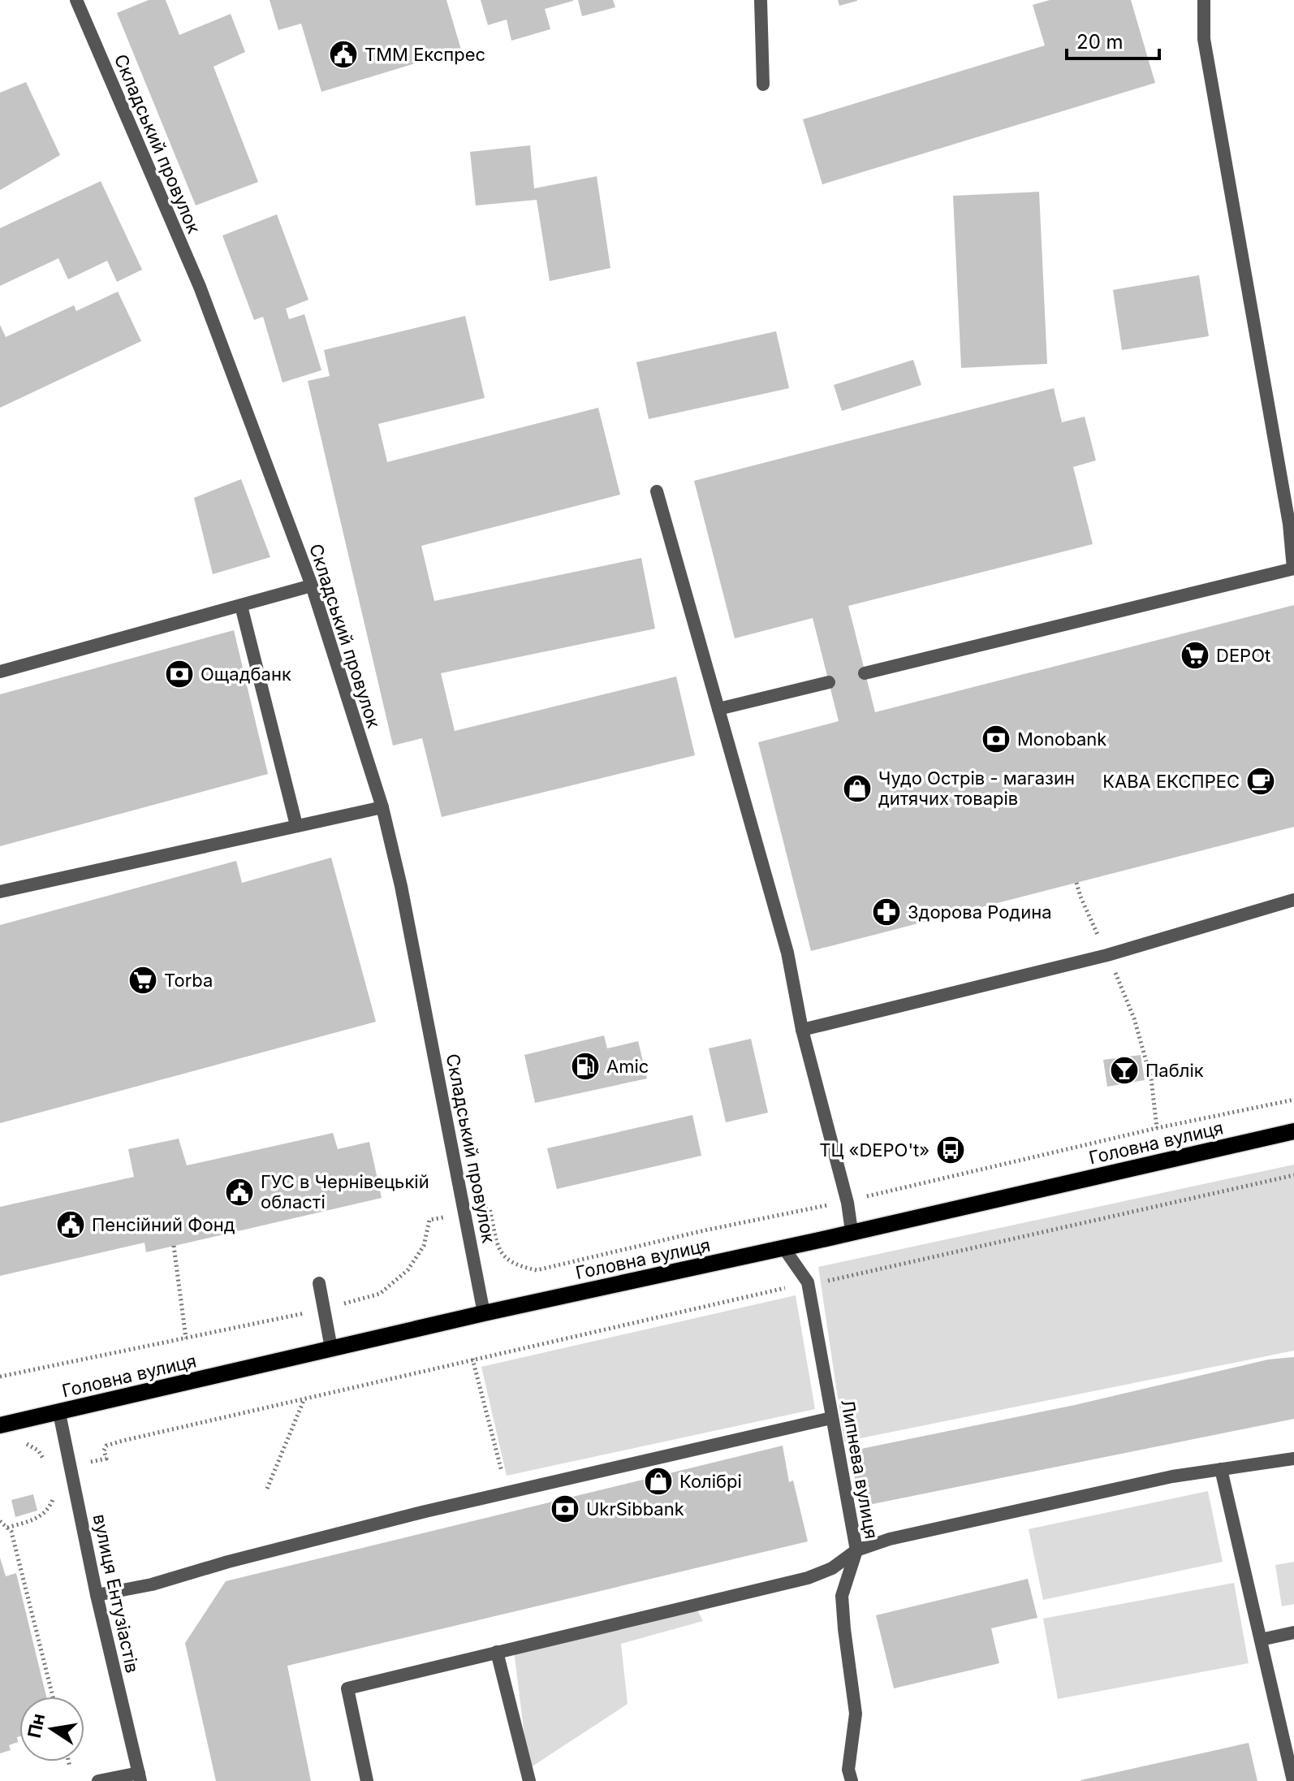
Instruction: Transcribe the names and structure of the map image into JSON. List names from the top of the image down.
{
  "streets": {
    "main road": ["Головна вулиця"],
    "street": ["Складський провулок", "Липнева вулиця", "вулиця Ентузіастів"]
  },
  "crossings": [
    ["Складський провулок", "Головна вулиця"],
    ["Головна вулиця", "Липнева вулиця"],
    ["Головна вулиця", "вулиця Ентузіастів"]
  ],
  "places": {
    "public building": ["ТММ Експрес", "ГУС в Чернівецькій області", "Пенсійний Фонд"],
    "supermarket": ["DEPOt", "Torba"],
    "bank": ["Ощадбанк", "Monobank", "UkrSibbank"],
    "cafe": ["КАВА ЕКСПРЕС"],
    "shop": ["Чудо Острів - магазин дитячих товарів", "Колібрі"],
    "pharmacy": ["Здорова Родина"],
    "fuel station": ["Amic"],
    "bar": ["Паблік"],
    "bus stop": ["ТЦ «DEPO't»"]
  },
  "scale_bar": "20 m",
  "north": "left"
}
